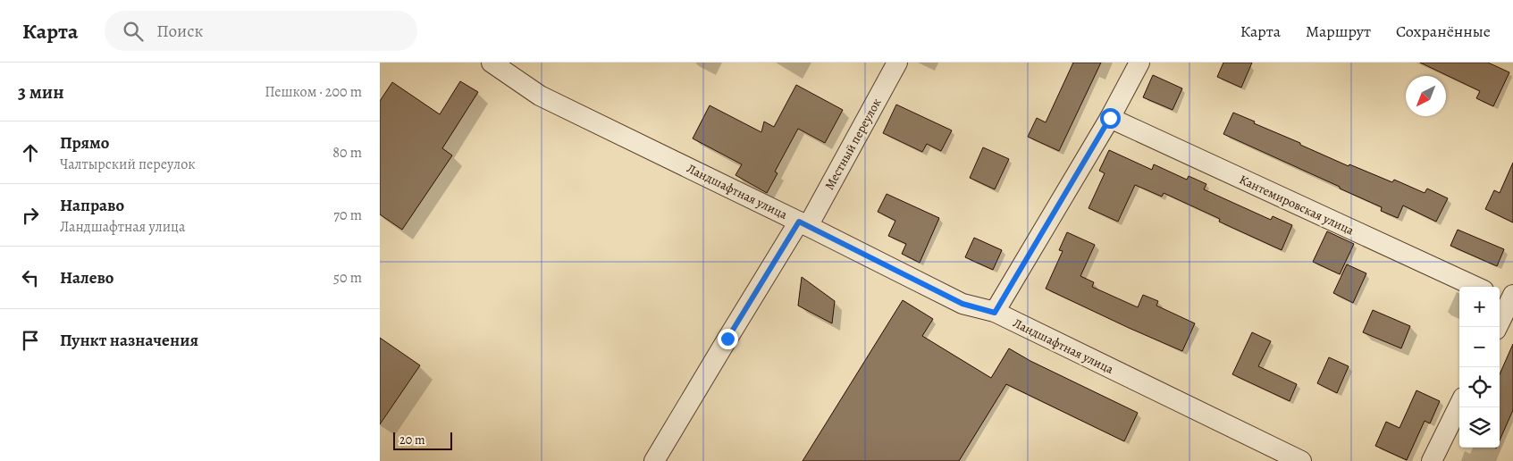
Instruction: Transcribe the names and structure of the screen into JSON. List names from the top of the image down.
{
  "streets": {
    "street": ["Местный переулок", "Ландшафтная улица", "Кантемировская улица"]
  },
  "crossings": [
    ["Местный переулок", "Ландшафтная улица"]
  ],
  "scale_bar": "20 m",
  "north": "bottom left",
  "page": {
    "header": "Карта",
    "search": "Поиск",
    "nav": ["Карта", "Маршрут", "Сохранённые"],
    "heading": ["3 мин", "Пешком · 200 m"],
    "list": [
      ["Прямо", "Чалтырский переулок", "80 m"],
      ["Направо", "Ландшафтная улица", "70 m"],
      ["Налево", "50 m"],
      "Пункт назначения"
    ],
    "map_buttons": ["+", "−"],
    "scale": "20 m"
  }
}
